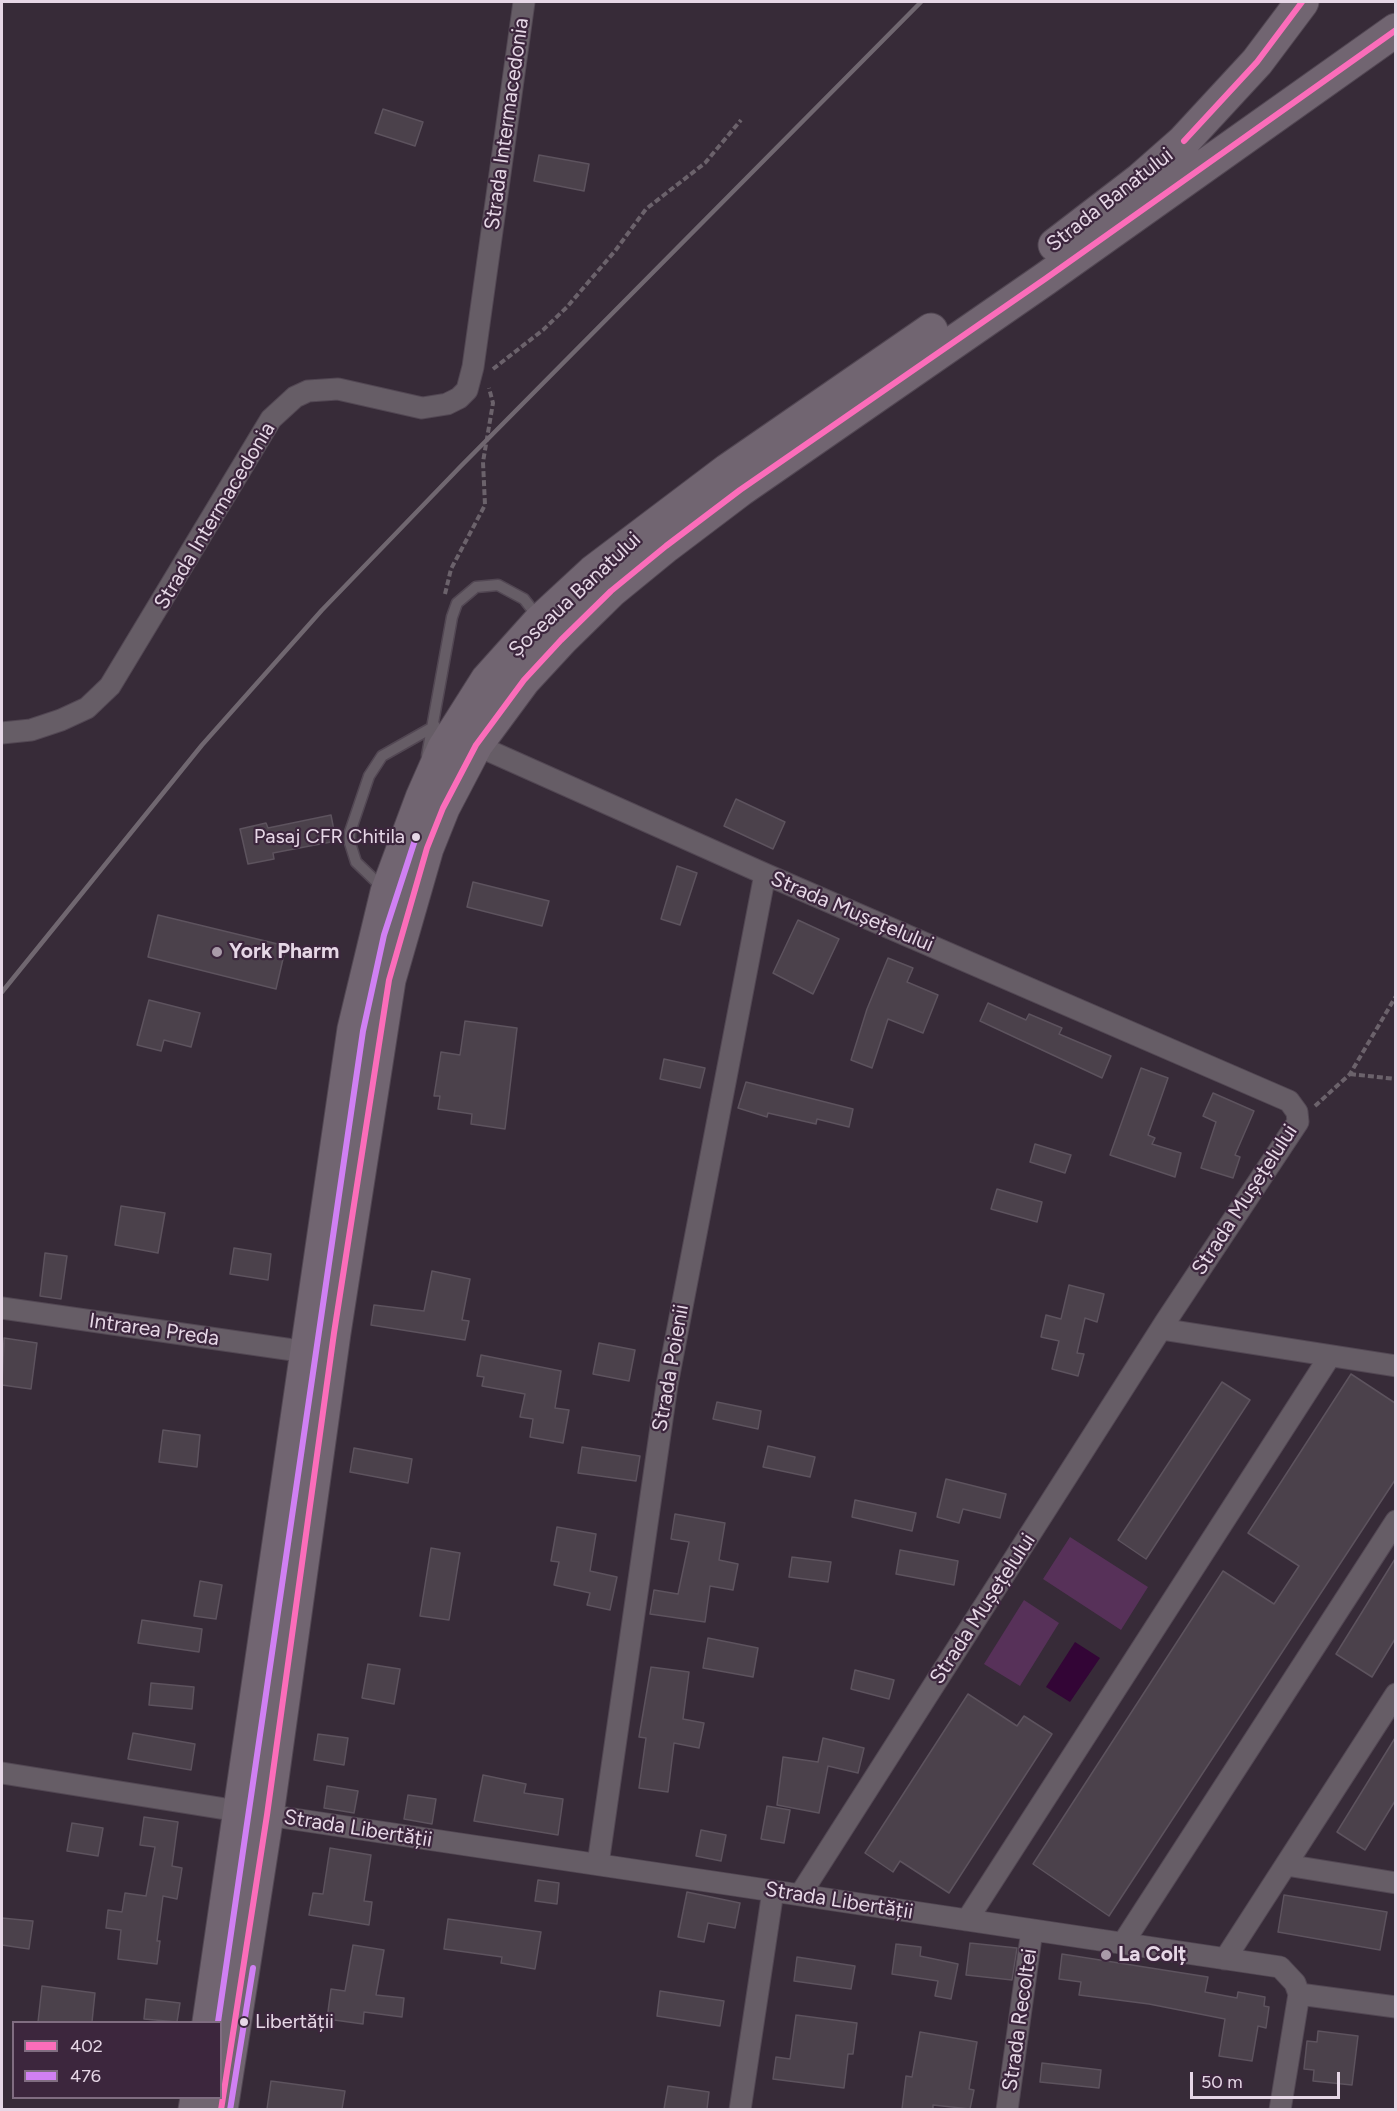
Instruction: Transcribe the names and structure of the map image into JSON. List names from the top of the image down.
{
  "streets": {
    "main road": ["Strada Banatului", "Șoseaua Banatului"],
    "street": [
      "Strada Intermacedonia",
      "Strada Mușețelului",
      "Intrarea Preda",
      "Strada Poienii",
      "Strada Libertății",
      "Strada Recoltei"
    ]
  },
  "crossings": [
    ["Strada Banatului", "Șoseaua Banatului"],
    ["Șoseaua Banatului", "Strada Mușețelului"],
    ["Șoseaua Banatului", "Intrarea Preda"],
    ["Șoseaua Banatului", "Strada Libertății"],
    ["Strada Mușețelului", "Strada Poienii"],
    ["Strada Mușețelului", "Strada Libertății"],
    ["Strada Poienii", "Strada Libertății"],
    ["Strada Libertății", "Strada Recoltei"]
  ],
  "places": [
    "Pasaj CFR Chitila",
    "York Pharm",
    "La Colț",
    "Libertății"
  ],
  "lines": ["transit line 402", "transit line 476"],
  "legend": ["402", "476"],
  "scale_bar": "50 m"
}
